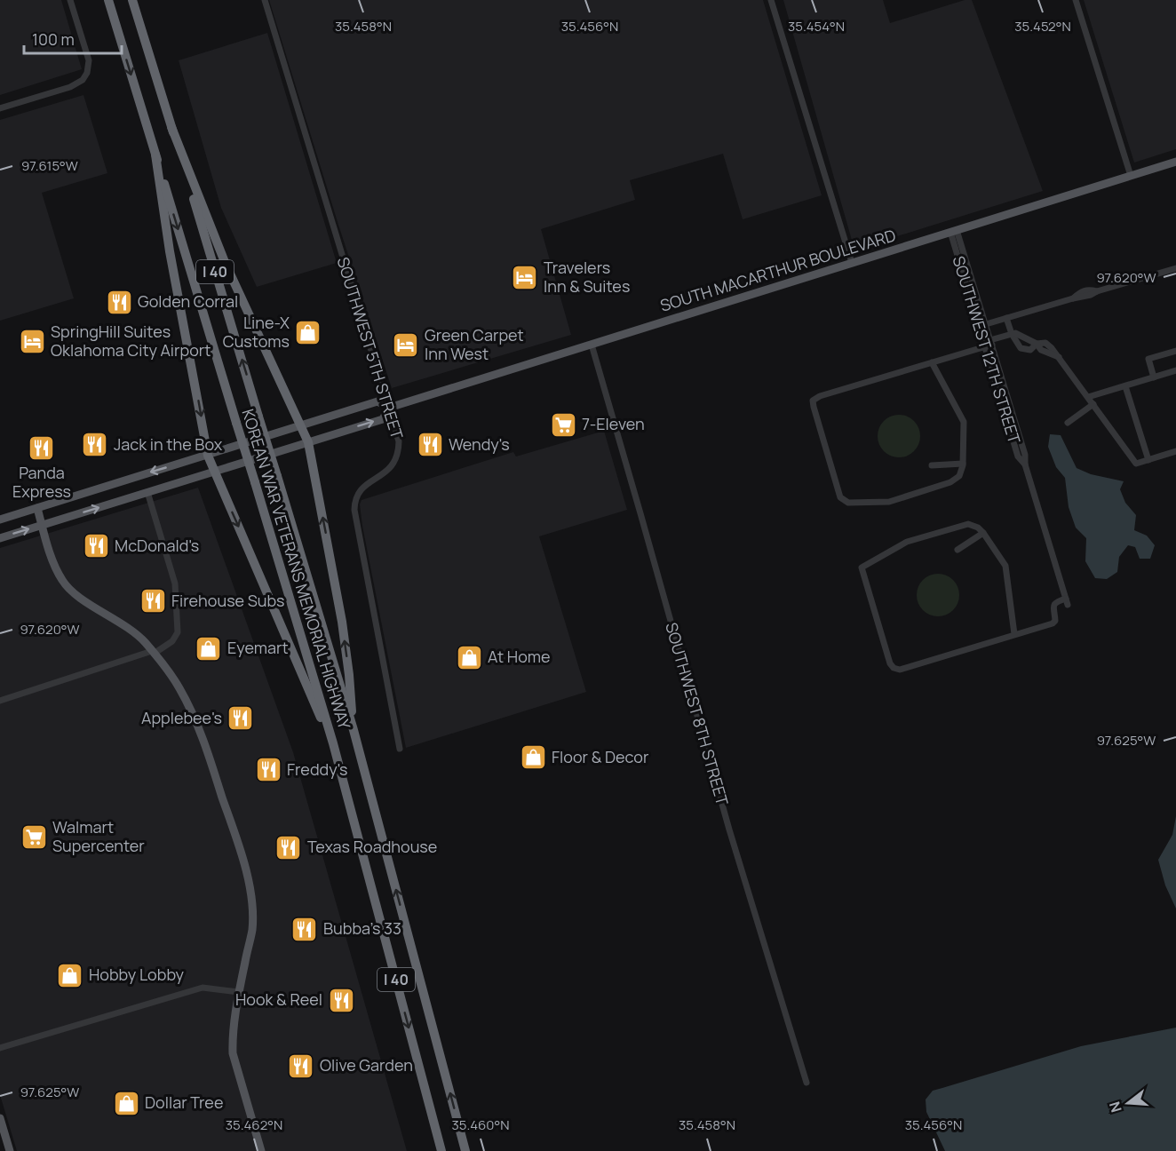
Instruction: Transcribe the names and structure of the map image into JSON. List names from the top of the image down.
{
  "streets": {
    "highway": ["I 40", "KOREAN WAR VETERANS MEMORIAL HIGHWAY"],
    "main road": ["SOUTH MACARTHUR BOULEVARD"],
    "street": ["SOUTHWEST 5TH STREET", "SOUTHWEST 12TH STREET", "SOUTHWEST 8TH STREET"]
  },
  "crossings": [
    ["SOUTH MACARTHUR BOULEVARD", "SOUTHWEST 5TH STREET"],
    ["SOUTH MACARTHUR BOULEVARD", "SOUTHWEST 12TH STREET"],
    ["SOUTH MACARTHUR BOULEVARD", "SOUTHWEST 8TH STREET"]
  ],
  "places": {
    "hotel": ["Travelers Inn & Suites", "SpringHill Suites Oklahoma City Airport", "Green Carpet Inn West"],
    "restaurant": [
      "Golden Corral",
      "Jack in the Box",
      "Wendy's",
      "Panda Express",
      "McDonald's",
      "Firehouse Subs",
      "Applebee's",
      "Freddy's",
      "Texas Roadhouse",
      "Bubba's 33",
      "Hook & Reel",
      "Olive Garden"
    ],
    "shop": [
      "Line-X Customs",
      "Eyemart",
      "At Home",
      "Floor & Decor",
      "Hobby Lobby",
      "Dollar Tree"
    ],
    "supermarket": ["7-Eleven", "Walmart Supercenter"]
  },
  "scale_bar": "100 m",
  "north": "left",
  "coordinates": [
    "35.458°N",
    "35.456°N",
    "35.454°N",
    "35.452°N",
    "97.615°W",
    "97.620°W",
    "97.625°W",
    "35.462°N",
    "35.460°N"
  ]
}
